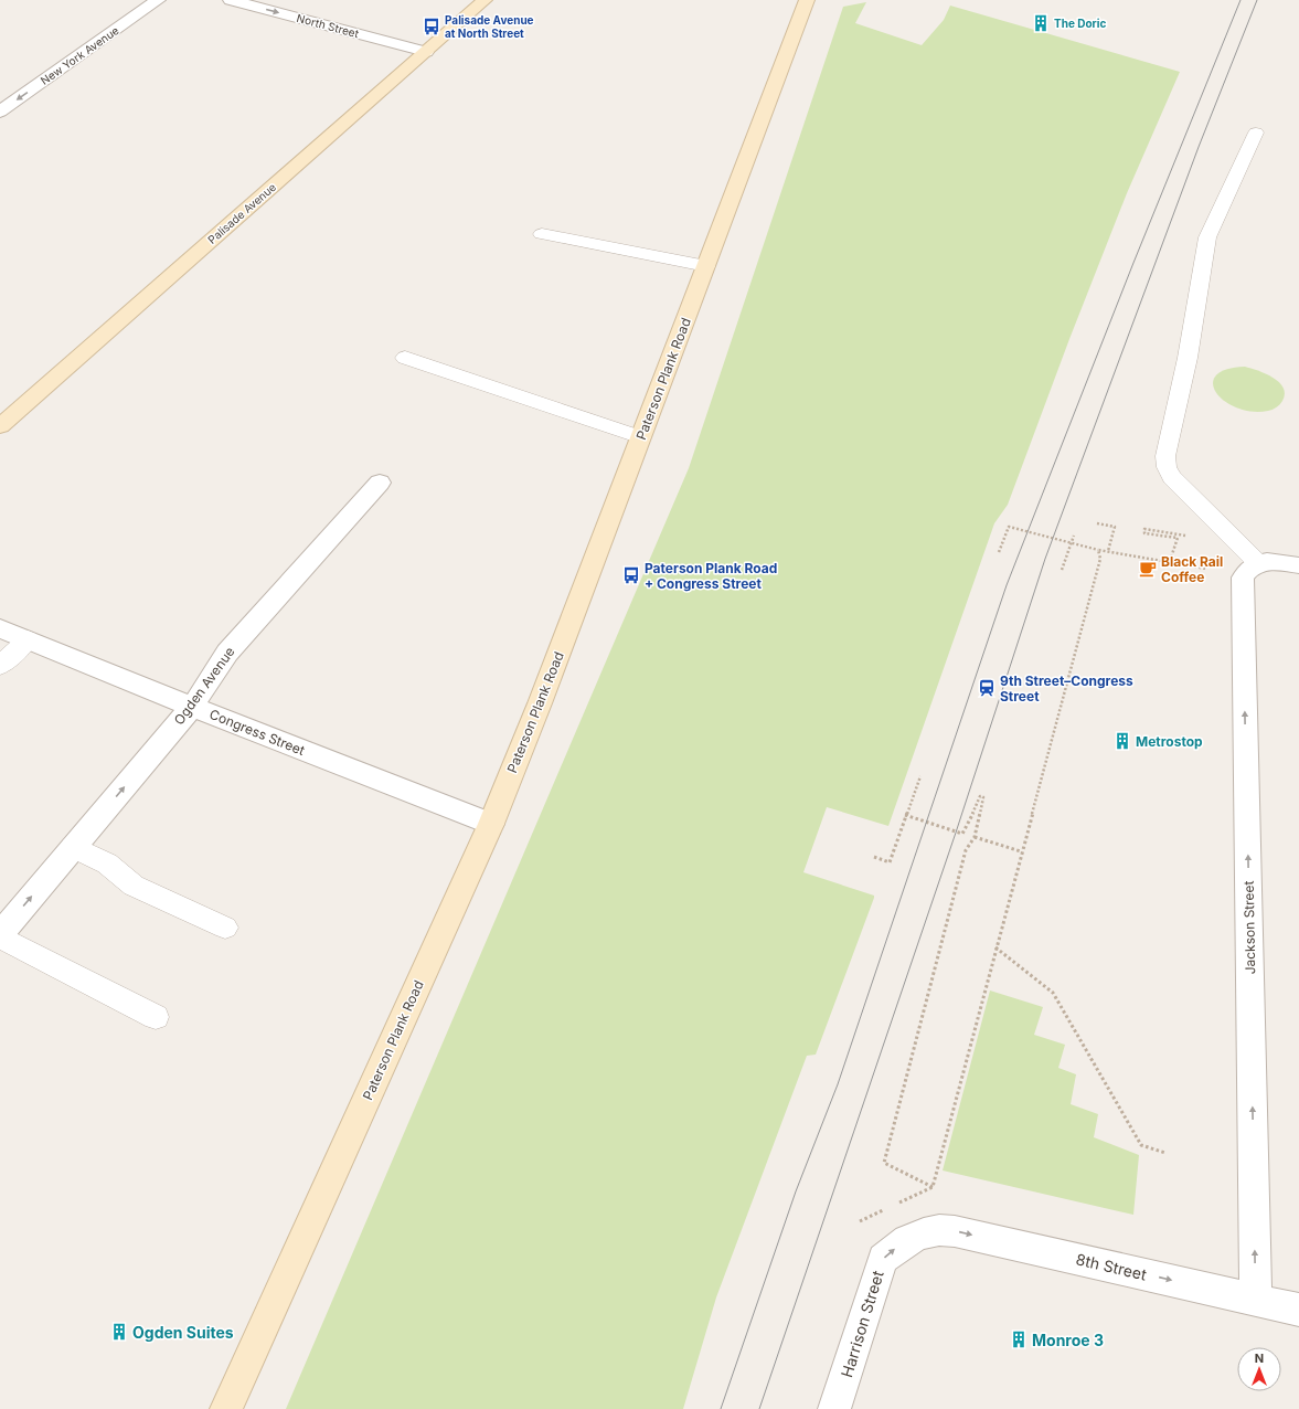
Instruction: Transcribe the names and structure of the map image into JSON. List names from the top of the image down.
{
  "streets": {
    "main road": ["Palisade Avenue", "Paterson Plank Road"],
    "street": [
      "North Street",
      "New York Avenue",
      "Ogden Avenue",
      "Congress Street",
      "Jackson Street",
      "8th Street",
      "Harrison Street"
    ]
  },
  "crossings": [
    ["North Street", "Palisade Avenue"],
    ["Paterson Plank Road", "Congress Street"],
    ["Ogden Avenue", "Congress Street"],
    ["Jackson Street", "8th Street"],
    ["8th Street", "Harrison Street"]
  ],
  "one_way": [
    "North Street",
    "New York Avenue",
    "Ogden Avenue",
    "Jackson Street",
    "8th Street",
    "Harrison Street"
  ],
  "places": {
    "building": [
      "The Doric",
      "Metrostop",
      "Ogden Suites",
      "Monroe 3"
    ],
    "bus stop": ["Palisade Avenue at North Street", "Paterson Plank Road + Congress Street"],
    "cafe": ["Black Rail Coffee"],
    "station": ["9th Street–Congress Street"]
  },
  "north": "top"
}
